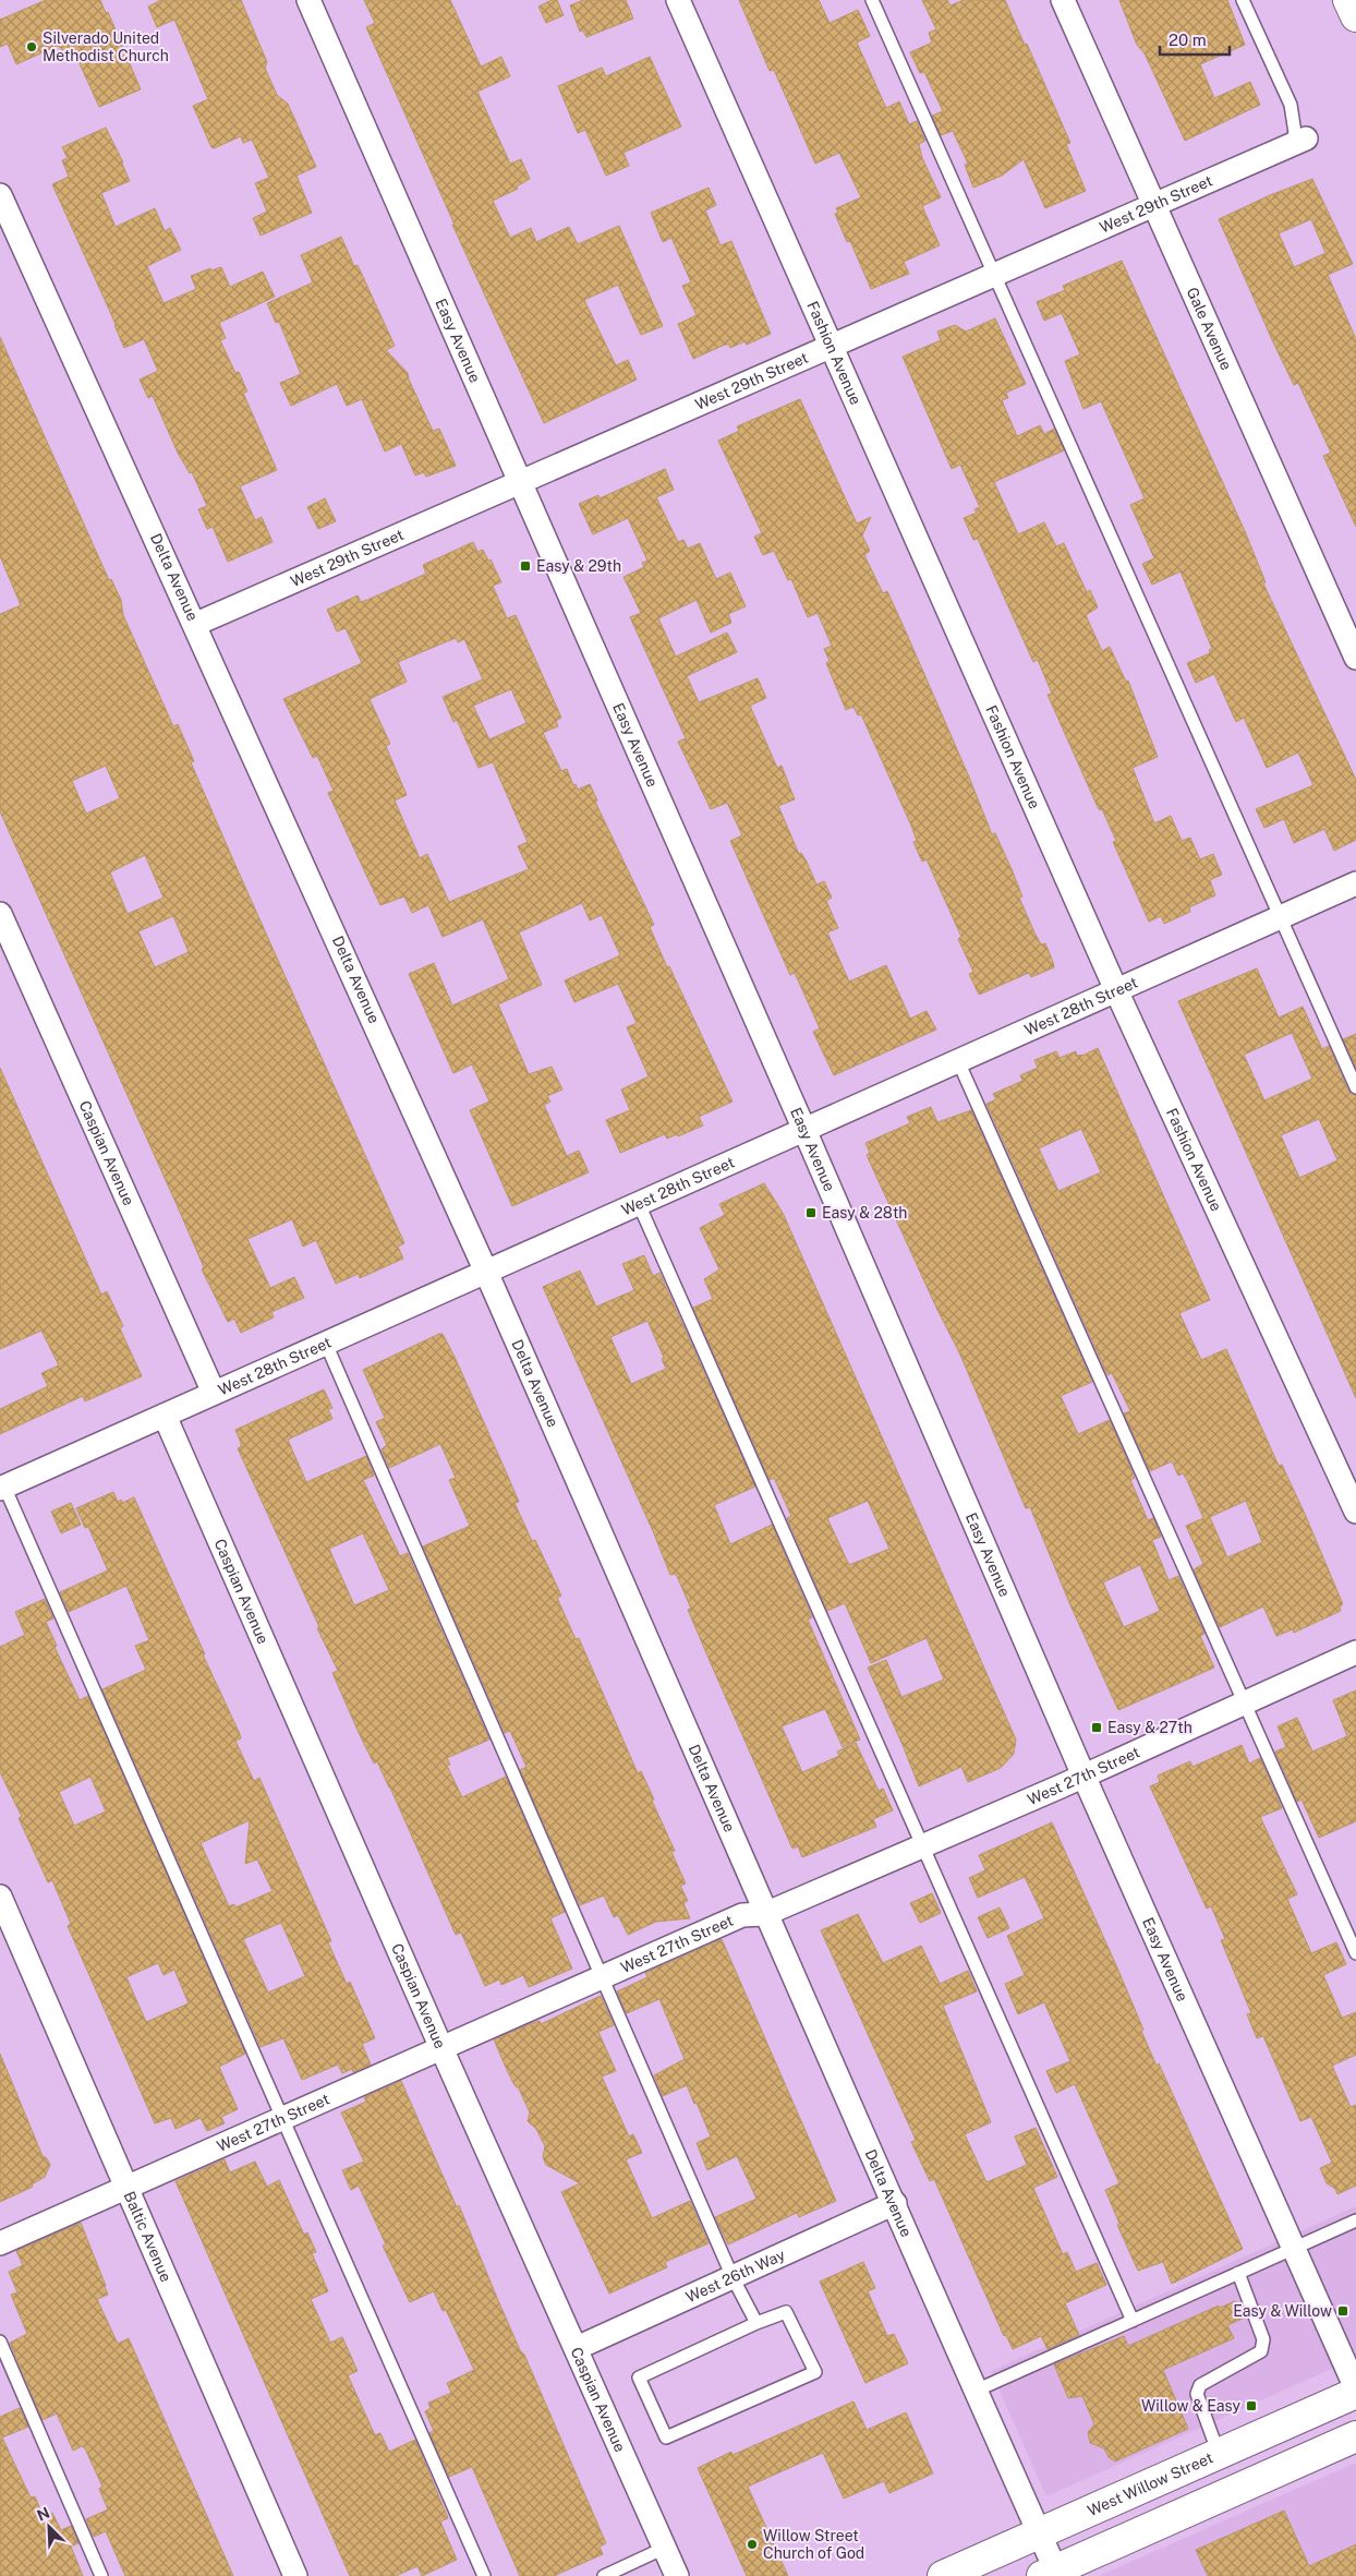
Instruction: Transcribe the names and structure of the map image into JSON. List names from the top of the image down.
{
  "streets": {
    "main road": ["West Willow Street"],
    "street": [
      "West 29th Street",
      "Gale Avenue",
      "Easy Avenue",
      "Fashion Avenue",
      "Delta Avenue",
      "West 28th Street",
      "Caspian Avenue",
      "West 27th Street",
      "Baltic Avenue",
      "West 26th Way"
    ]
  },
  "crossings": [
    ["West 29th Street", "Gale Avenue"],
    ["West 29th Street", "Easy Avenue"],
    ["West 29th Street", "Fashion Avenue"],
    ["West 29th Street", "Delta Avenue"],
    ["Easy Avenue", "West 28th Street"],
    ["Easy Avenue", "West 27th Street"],
    ["Fashion Avenue", "West 28th Street"],
    ["Delta Avenue", "West 28th Street"],
    ["Delta Avenue", "West 27th Street"],
    ["Delta Avenue", "West 26th Way"],
    ["Delta Avenue", "West Willow Street"],
    ["West 28th Street", "Caspian Avenue"],
    ["Caspian Avenue", "West 27th Street"],
    ["Caspian Avenue", "West 26th Way"],
    ["West 27th Street", "Baltic Avenue"]
  ],
  "places": {
    "other": ["Silverado United Methodist Church", "Willow Street Church of God"],
    "transit": [
      "Easy & 29th",
      "Easy & 28th",
      "Easy & 27th",
      "Easy & Willow",
      "Willow & Easy"
    ]
  },
  "scale_bar": "20 m",
  "north": "top left"
}
